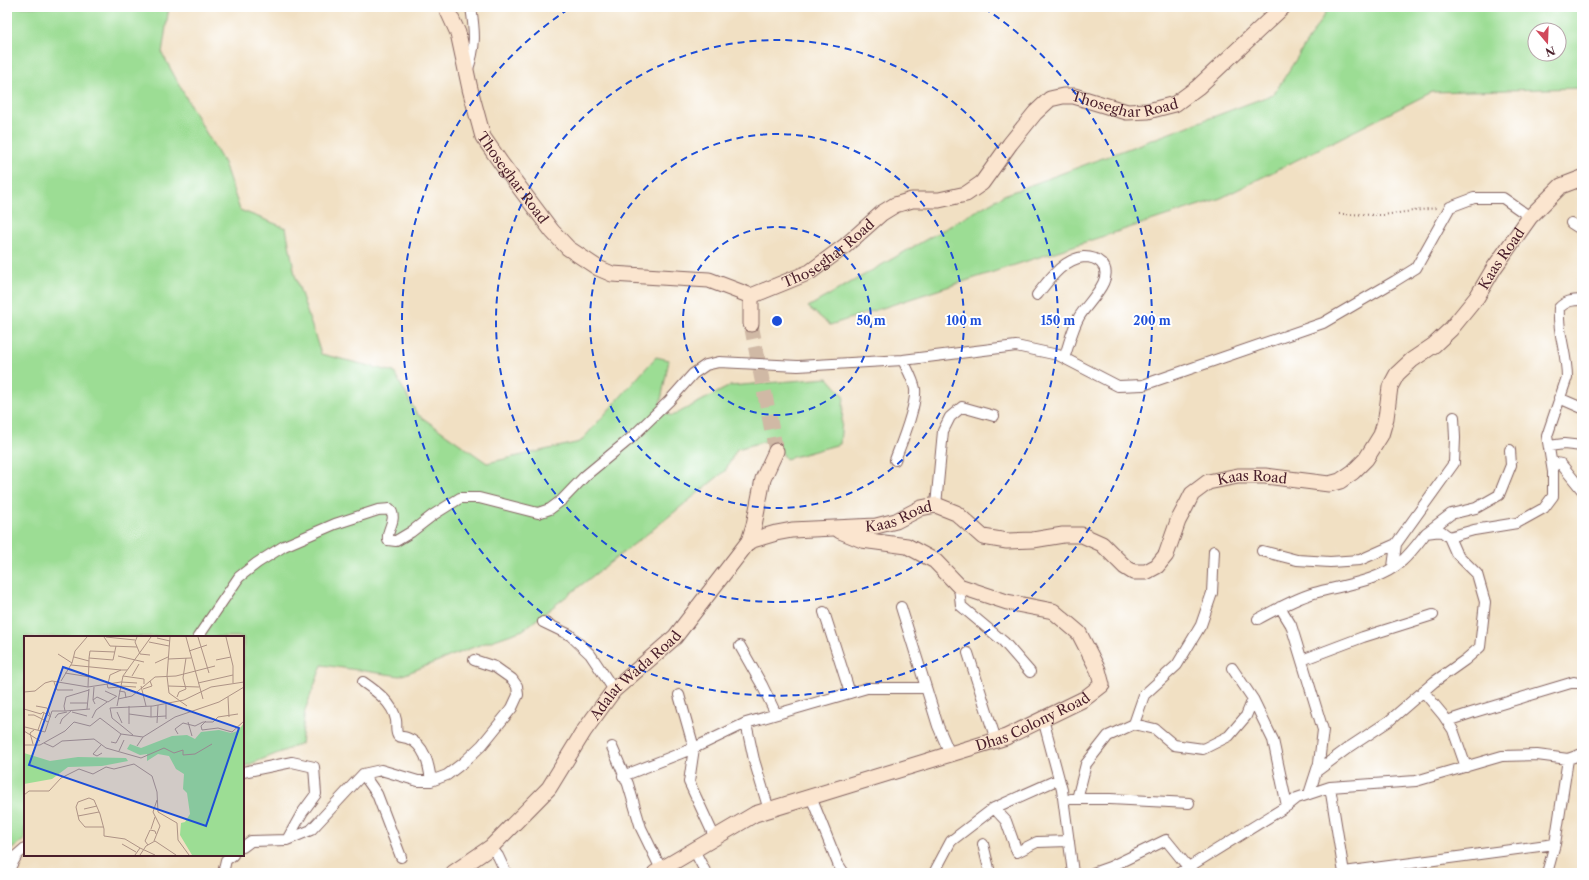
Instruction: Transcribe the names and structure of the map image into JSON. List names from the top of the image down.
{
  "streets": {
    "main road": [
      "Thoseghar Road",
      "Kaas Road",
      "Adalat Wada Road",
      "Dhas Colony Road"
    ]
  },
  "crossings": [
    ["Kaas Road", "Adalat Wada Road"],
    ["Kaas Road", "Dhas Colony Road"]
  ],
  "north": "bottom",
  "rings": [
    "50 m",
    "100 m",
    "150 m",
    "200 m"
  ]
}
